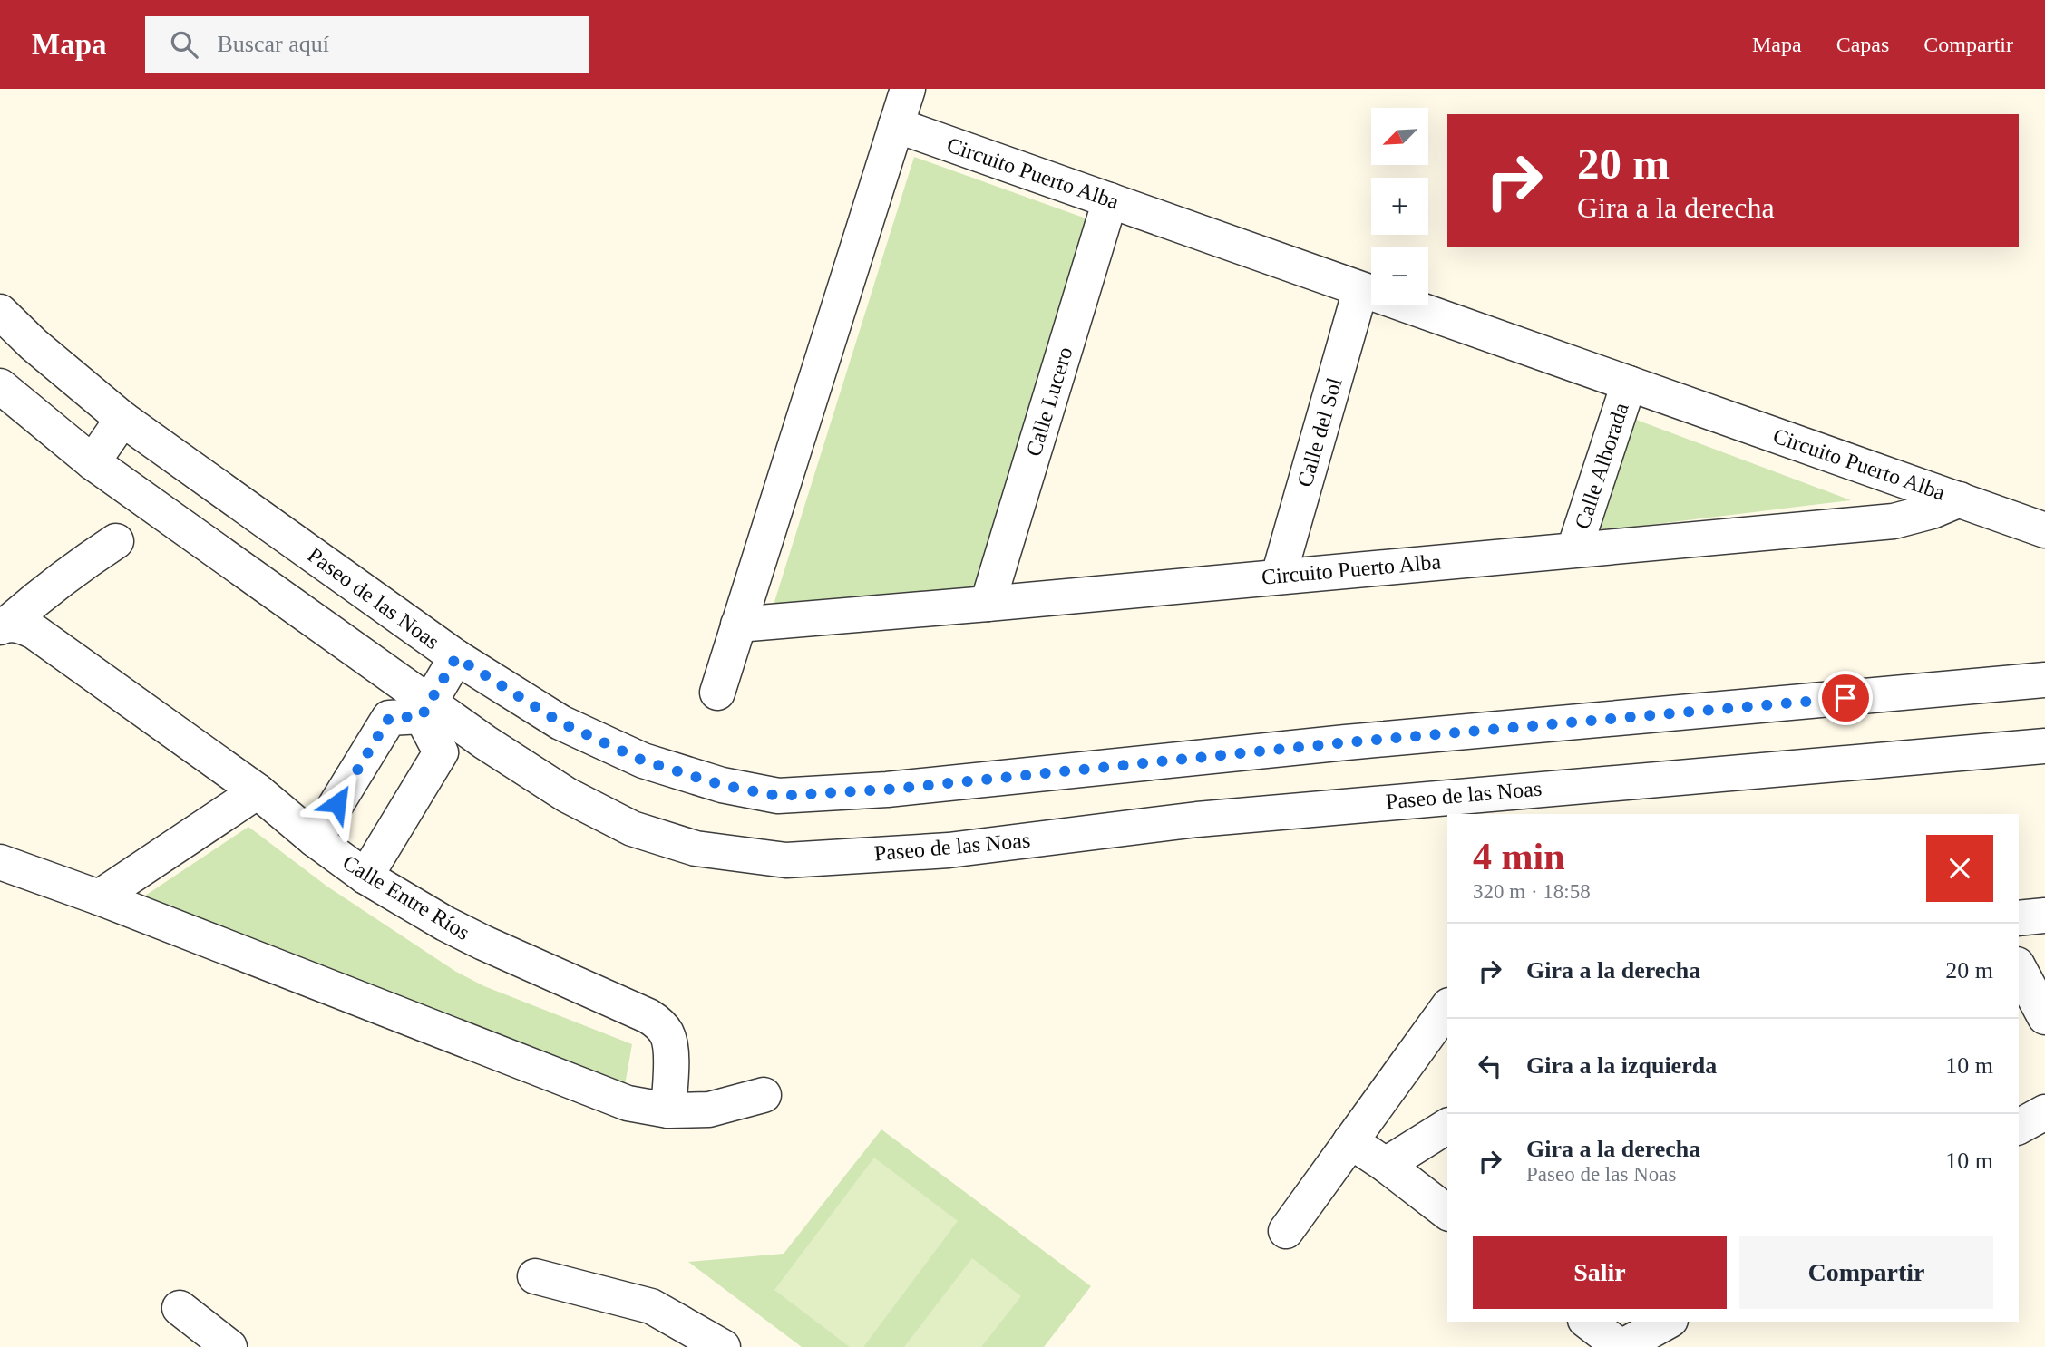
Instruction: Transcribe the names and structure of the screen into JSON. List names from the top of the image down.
{
  "streets": {
    "street": [
      "Circuito Puerto Alba",
      "Calle Lucero",
      "Calle del Sol",
      "Calle Alborada",
      "Paseo de las Noas",
      "Calle Entre Ríos"
    ]
  },
  "crossings": [
    ["Circuito Puerto Alba", "Calle Lucero"],
    ["Circuito Puerto Alba", "Calle del Sol"],
    ["Circuito Puerto Alba", "Calle Alborada"]
  ],
  "north": "bottom left",
  "page": {
    "header": "Mapa",
    "search": "Buscar aquí",
    "nav": ["Mapa", "Capas", "Compartir"],
    "map_buttons": ["+", "−"],
    "turn": ["20 m", "Gira a la derecha"],
    "heading": ["4 min", "320 m · 18:58"],
    "list": [
      {
        "name": "Gira a la derecha",
        "value": "20 m"
      },
      {
        "name": "Gira a la izquierda",
        "value": "10 m"
      },
      {
        "name": "Gira a la derecha",
        "note": "Paseo de las Noas",
        "value": "10 m"
      }
    ],
    "buttons": ["Salir", "Compartir"]
  }
}
